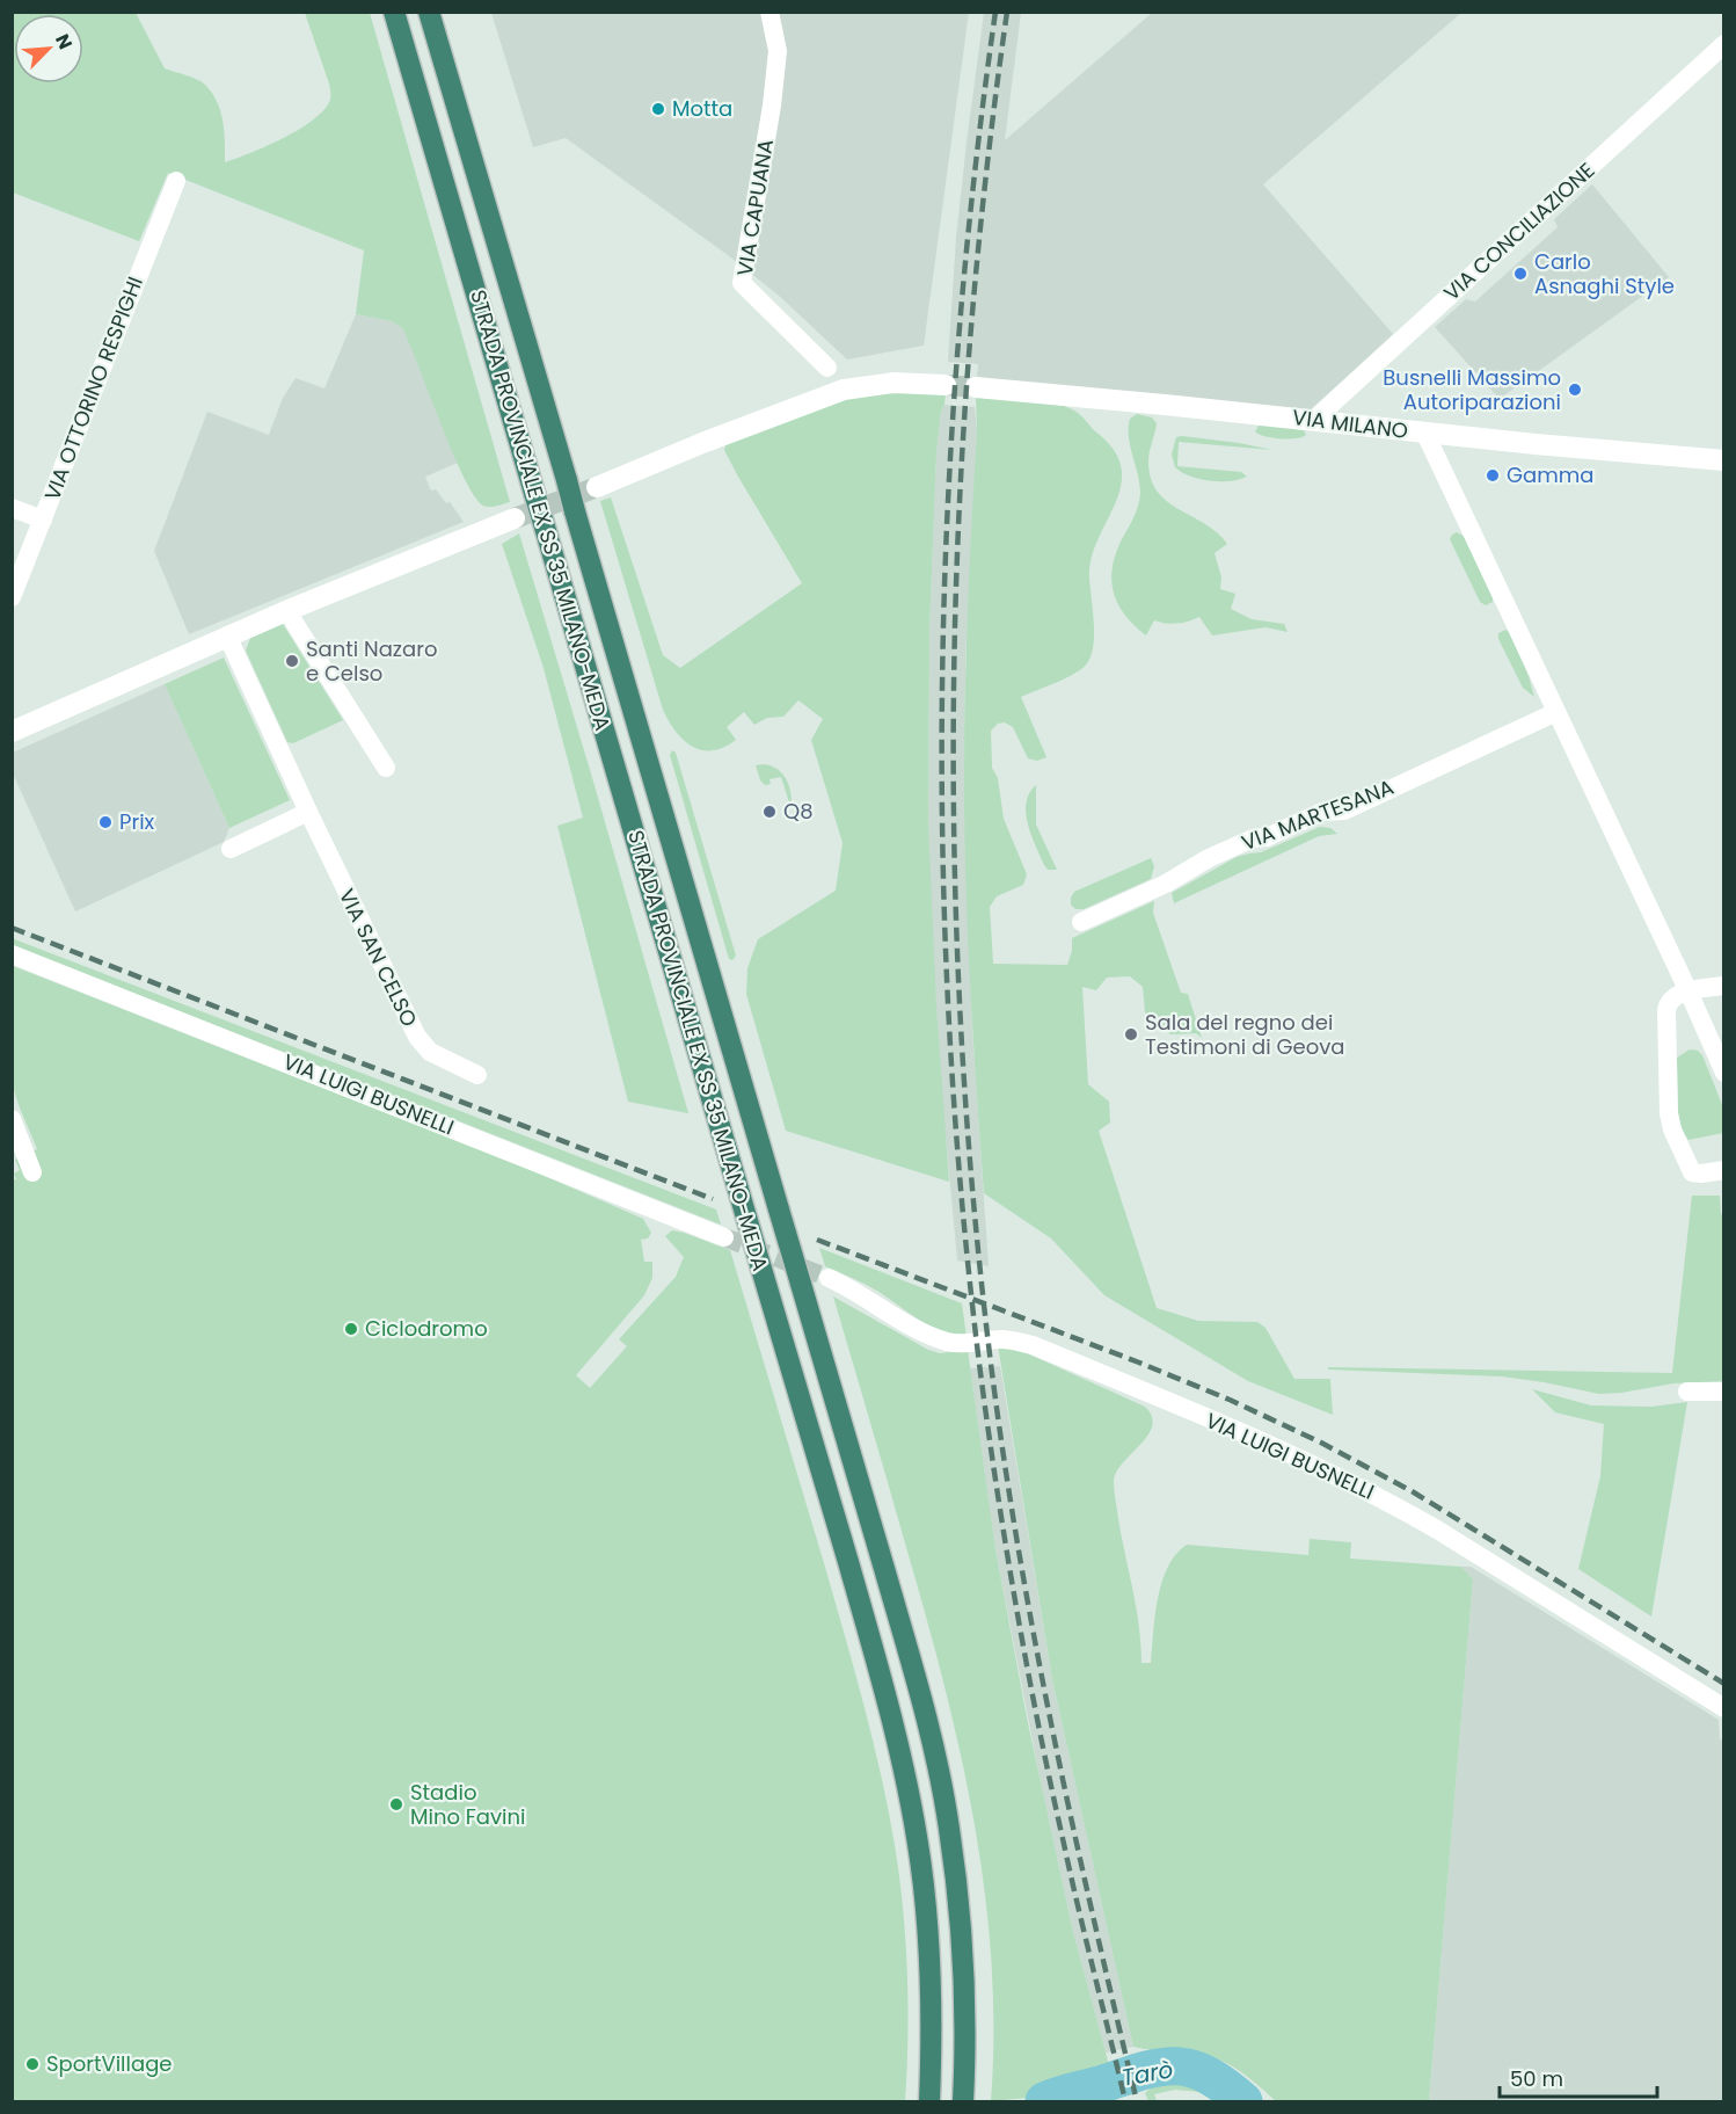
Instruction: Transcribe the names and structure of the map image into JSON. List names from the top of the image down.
{
  "streets": {
    "highway": ["STRADA PROVINCIALE EX SS 35 MILANO-MEDA"],
    "street": [
      "VIA CAPUANA",
      "VIA CONCILIAZIONE",
      "VIA OTTORINO RESPIGHI",
      "VIA MILANO",
      "VIA MARTESANA",
      "VIA SAN CELSO",
      "VIA LUIGI BUSNELLI"
    ]
  },
  "crossings": [
    ["VIA CONCILIAZIONE", "VIA MILANO"]
  ],
  "water": ["Tarò"],
  "places": [
    "Motta",
    "Carlo Asnaghi Style",
    "Busnelli Massimo Autoriparazioni",
    "Gamma",
    "Santi Nazaro e Celso",
    "Q8",
    "Prix",
    "Sala del regno dei Testimoni di Geova",
    "Ciclodromo",
    "Stadio Mino Favini",
    "SportVillage"
  ],
  "scale_bar": "50 m",
  "north": "top right"
}
